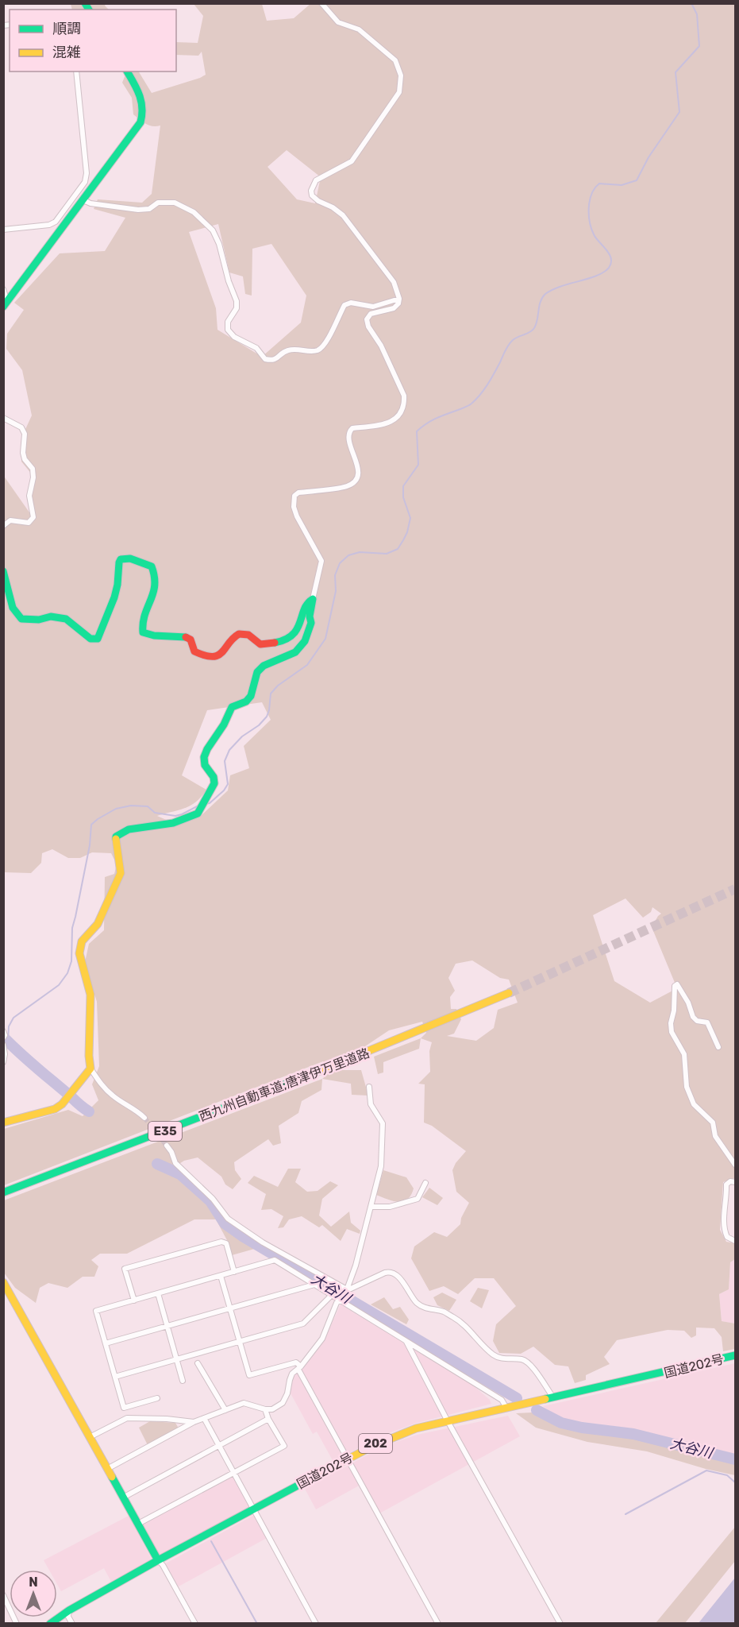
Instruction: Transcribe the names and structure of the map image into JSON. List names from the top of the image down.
{
  "streets": {
    "main road": [
      "西九州自動車道;唐津伊万里道路",
      "E35",
      "国道202号",
      "202"
    ]
  },
  "water": ["大谷川"],
  "legend": ["順調", "混雑"],
  "north": "top"
}
